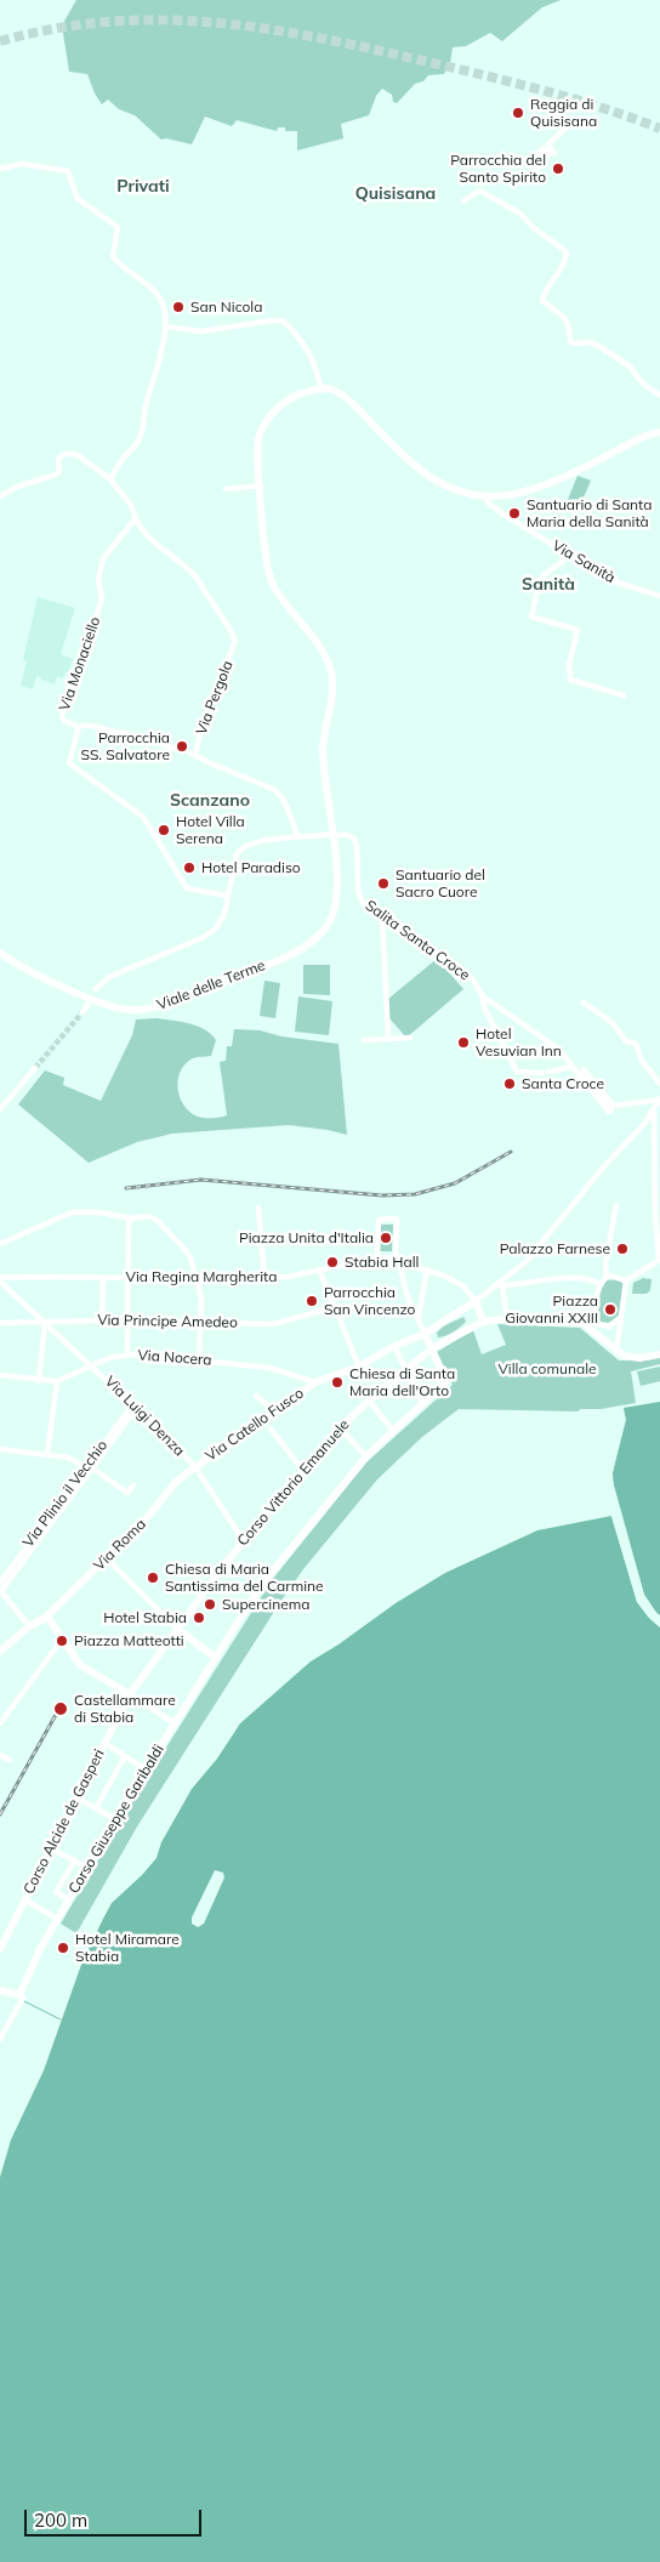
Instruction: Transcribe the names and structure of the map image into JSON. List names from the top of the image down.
{
  "streets": {
    "street": [
      "Via Sanità",
      "Via Monaciello",
      "Via Pergola",
      "Salita Santa Croce",
      "Viale delle Terme",
      "Via Regina Margherita",
      "Via Principe Amedeo",
      "Via Nocera",
      "Via Luigi Denza",
      "Via Catello Fusco",
      "Corso Vittorio Emanuele",
      "Via Plinio il Vecchio",
      "Via Roma",
      "Corso Giuseppe Garibaldi",
      "Corso Alcide de Gasperi"
    ]
  },
  "crossings": [
    ["Via Monaciello", "Via Pergola"],
    ["Salita Santa Croce", "Viale delle Terme"],
    ["Via Principe Amedeo", "Via Luigi Denza"],
    ["Via Nocera", "Via Luigi Denza"],
    ["Via Nocera", "Via Catello Fusco"],
    ["Via Luigi Denza", "Via Catello Fusco"],
    ["Via Luigi Denza", "Corso Vittorio Emanuele"],
    ["Via Luigi Denza", "Via Roma"],
    ["Via Catello Fusco", "Via Roma"],
    ["Corso Vittorio Emanuele", "Corso Giuseppe Garibaldi"],
    ["Corso Vittorio Emanuele", "Corso Alcide de Gasperi"]
  ],
  "districts": [
    "Privati",
    "Quisisana",
    "Sanità",
    "Scanzano"
  ],
  "parks": ["Villa comunale"],
  "places": [
    "Reggia di Quisisana",
    "Parrocchia del Santo Spirito",
    "San Nicola",
    "Santuario di Santa Maria della Sanità",
    "Parrocchia SS. Salvatore",
    "Hotel Villa Serena",
    "Hotel Paradiso",
    "Santuario del Sacro Cuore",
    "Hotel Vesuvian Inn",
    "Santa Croce",
    "Piazza Unita d'Italia",
    "Palazzo Farnese",
    "Stabia Hall",
    "Parrocchia San Vincenzo",
    "Piazza Giovanni XXIII",
    "Chiesa di Santa Maria dell'Orto",
    "Chiesa di Maria Santissima del Carmine",
    "Supercinema",
    "Hotel Stabia",
    "Piazza Matteotti",
    "Castellammare di Stabia",
    "Hotel Miramare Stabia"
  ],
  "scale_bar": "200 m"
}
